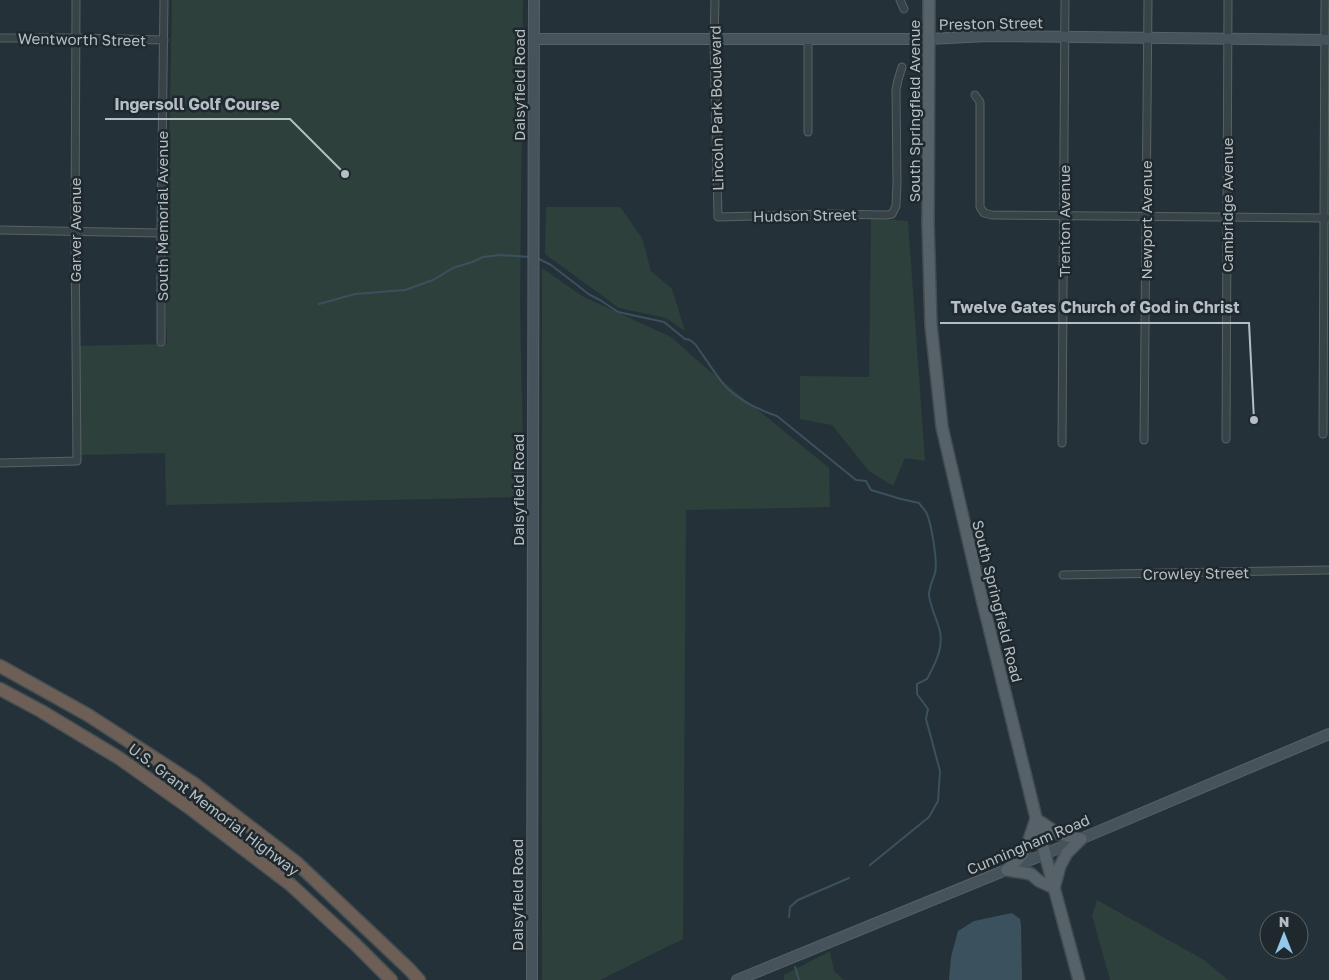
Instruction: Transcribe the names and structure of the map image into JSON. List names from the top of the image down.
{
  "streets": {
    "highway": ["U.S. Grant Memorial Highway"],
    "main road": ["South Springfield Avenue", "South Springfield Road"],
    "street": [
      "Preston Street",
      "Wentworth Street",
      "Daisyfield Road",
      "Lincoln Park Boulevard",
      "Cambridge Avenue",
      "Hudson Street",
      "South Memorial Avenue",
      "Newport Avenue",
      "Trenton Avenue",
      "Garver Avenue",
      "Crowley Street",
      "Cunningham Road"
    ]
  },
  "crossings": [
    ["Preston Street", "Daisyfield Road"],
    ["Preston Street", "Lincoln Park Boulevard"],
    ["Preston Street", "South Springfield Avenue"],
    ["Preston Street", "Cambridge Avenue"],
    ["Preston Street", "Newport Avenue"],
    ["Preston Street", "Trenton Avenue"],
    ["Wentworth Street", "South Memorial Avenue"],
    ["Wentworth Street", "Garver Avenue"],
    ["Lincoln Park Boulevard", "Hudson Street"],
    ["South Springfield Avenue", "South Springfield Road"],
    ["South Springfield Road", "Cunningham Road"]
  ],
  "places": ["Ingersoll Golf Course", "Twelve Gates Church of God in Christ"],
  "north": "top"
}
